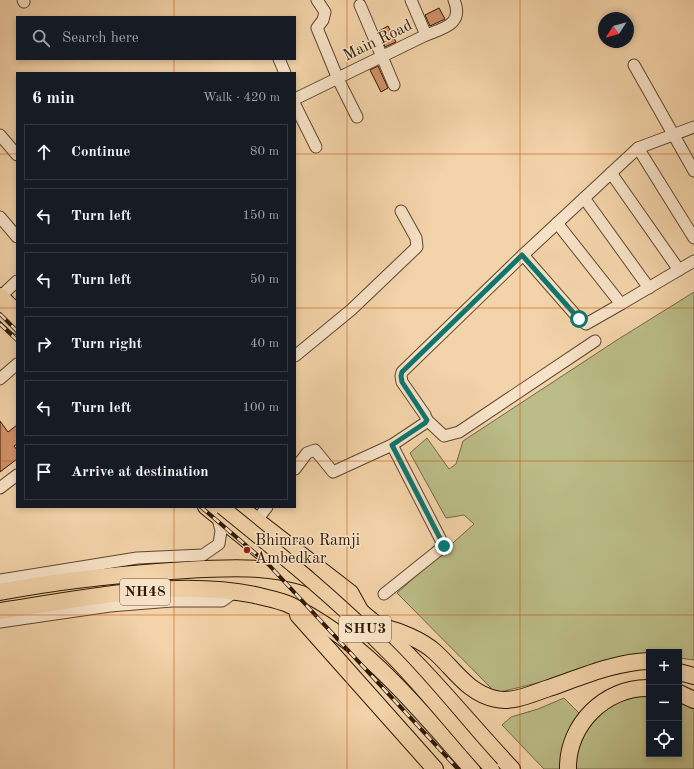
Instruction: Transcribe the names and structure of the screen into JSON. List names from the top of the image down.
{
  "streets": {
    "highway": ["NH48"],
    "main road": ["SHU3"],
    "street": ["Main Road"]
  },
  "crossings": [
    ["NH48", "SHU3"]
  ],
  "places": ["Bhimrao Ramji Ambedkar"],
  "north": "bottom left",
  "page": {
    "search": "Search here",
    "heading": ["6 min", "Walk · 420 m"],
    "list": [
      ["Continue", "80 m"],
      ["Turn left", "150 m"],
      ["Turn left", "50 m"],
      ["Turn right", "40 m"],
      ["Turn left", "100 m"],
      "Arrive at destination"
    ],
    "map_buttons": ["+", "−"]
  }
}
